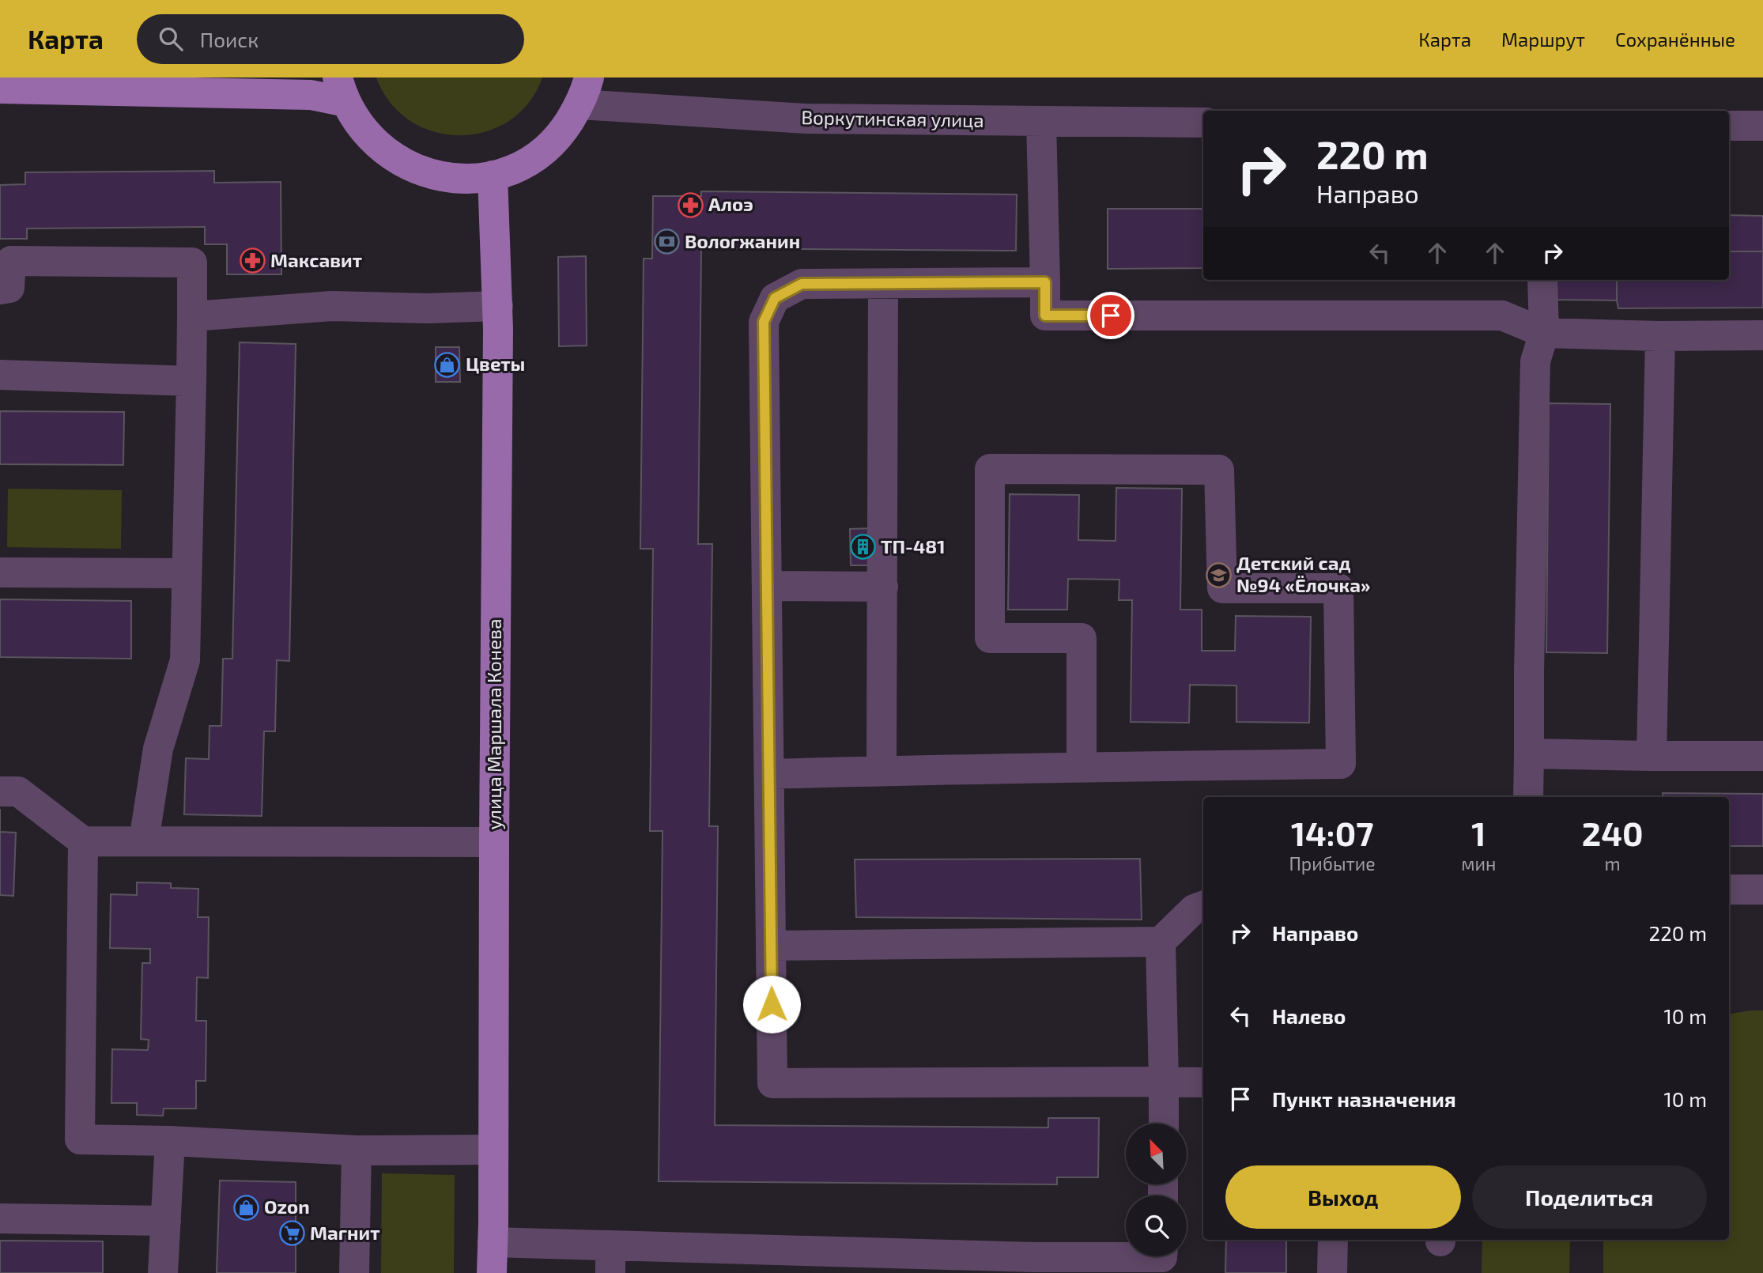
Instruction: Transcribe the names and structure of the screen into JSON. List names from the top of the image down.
{
  "streets": {
    "main road": ["улица Маршала Конева"],
    "street": ["Воркутинская улица"]
  },
  "places": {
    "pharmacy": ["Алоэ", "Максавит"],
    "bank": ["Вологжанин"],
    "shop": ["Цветы", "Ozon"],
    "building": ["ТП-481"],
    "school or university": ["Детский сад №94 «Ёлочка»"],
    "supermarket": ["Магнит"]
  },
  "north": "top left",
  "page": {
    "header": "Карта",
    "search": "Поиск",
    "nav": ["Карта", "Маршрут", "Сохранённые"],
    "turn": ["220 m", "Направо"],
    "eta": [
      "14:07",
      "Прибытие",
      "1",
      "мин",
      "240",
      "m"
    ],
    "list": [
      {
        "name": "Направо",
        "value": "220 m"
      },
      {
        "name": "Налево",
        "value": "10 m"
      },
      {
        "name": "Пункт назначения",
        "value": "10 m"
      }
    ],
    "buttons": ["Выход", "Поделиться"]
  }
}
